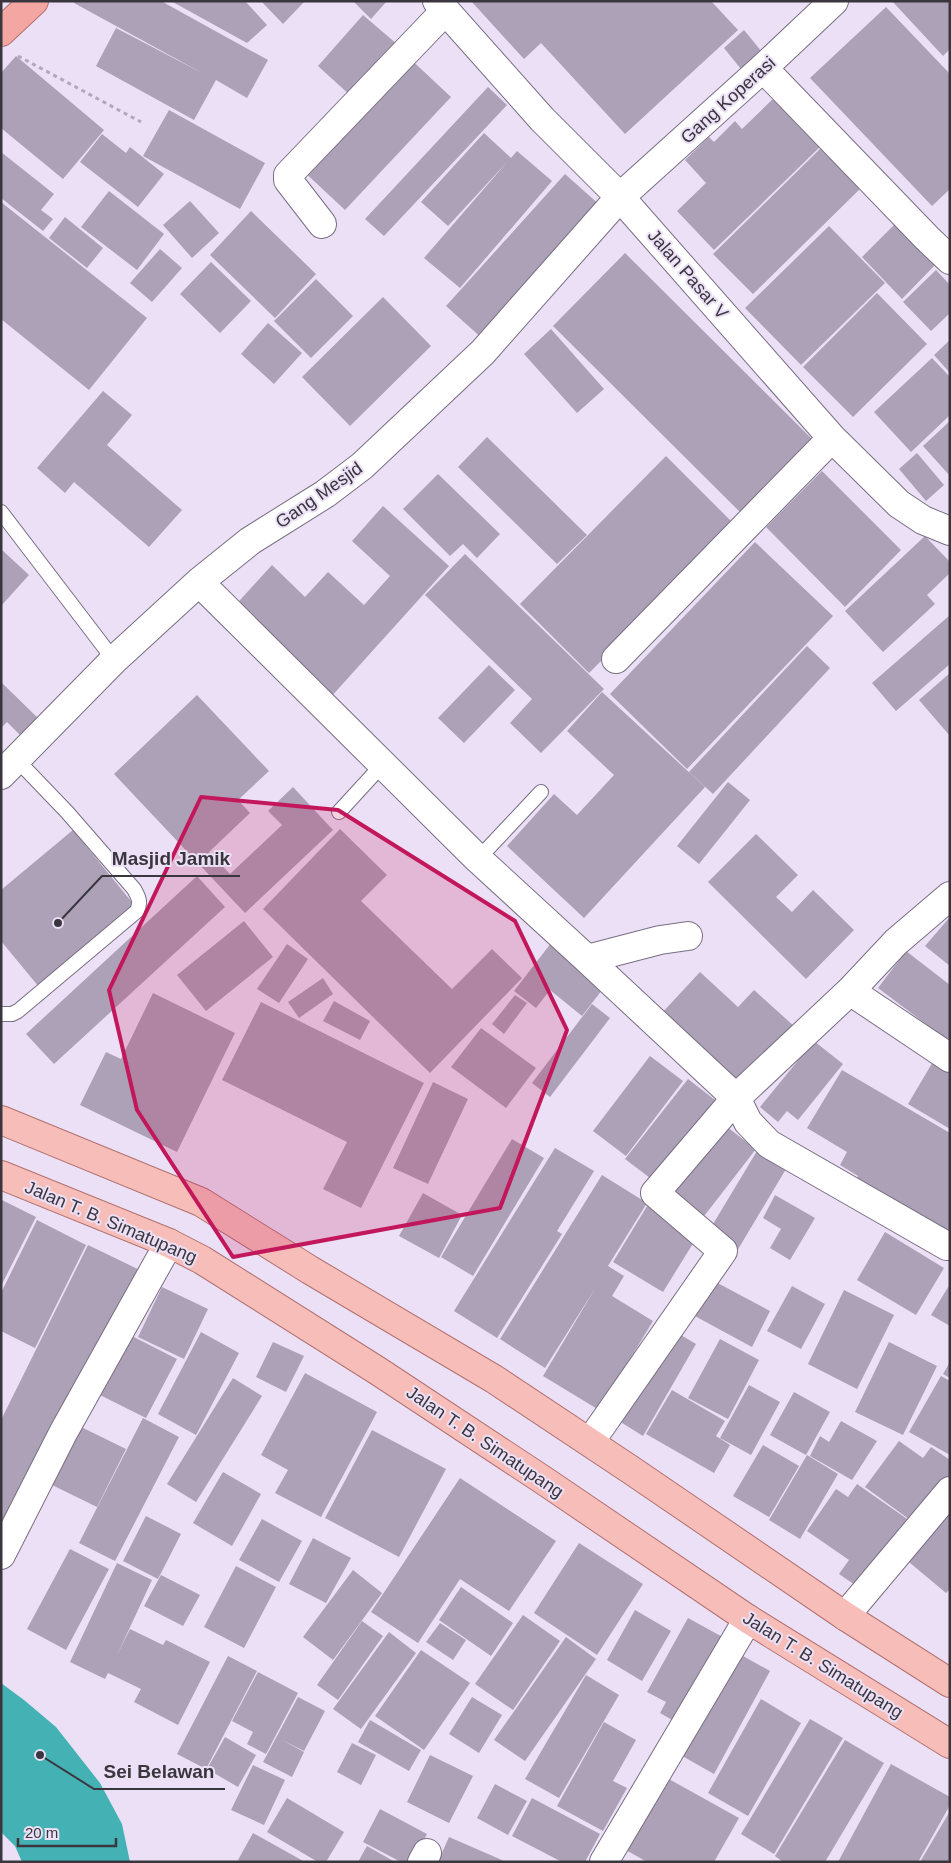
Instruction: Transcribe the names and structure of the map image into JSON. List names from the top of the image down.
{
  "streets": {
    "main road": ["Jalan T. B. Simatupang"],
    "street": ["Gang Koperasi", "Jalan Pasar V", "Gang Mesjid"]
  },
  "crossings": [
    ["Gang Koperasi", "Jalan Pasar V"],
    ["Gang Koperasi", "Gang Mesjid"],
    ["Jalan Pasar V", "Gang Mesjid"]
  ],
  "places": ["Masjid Jamik", "Sei Belawan"],
  "scale_bar": "20 m"
}
